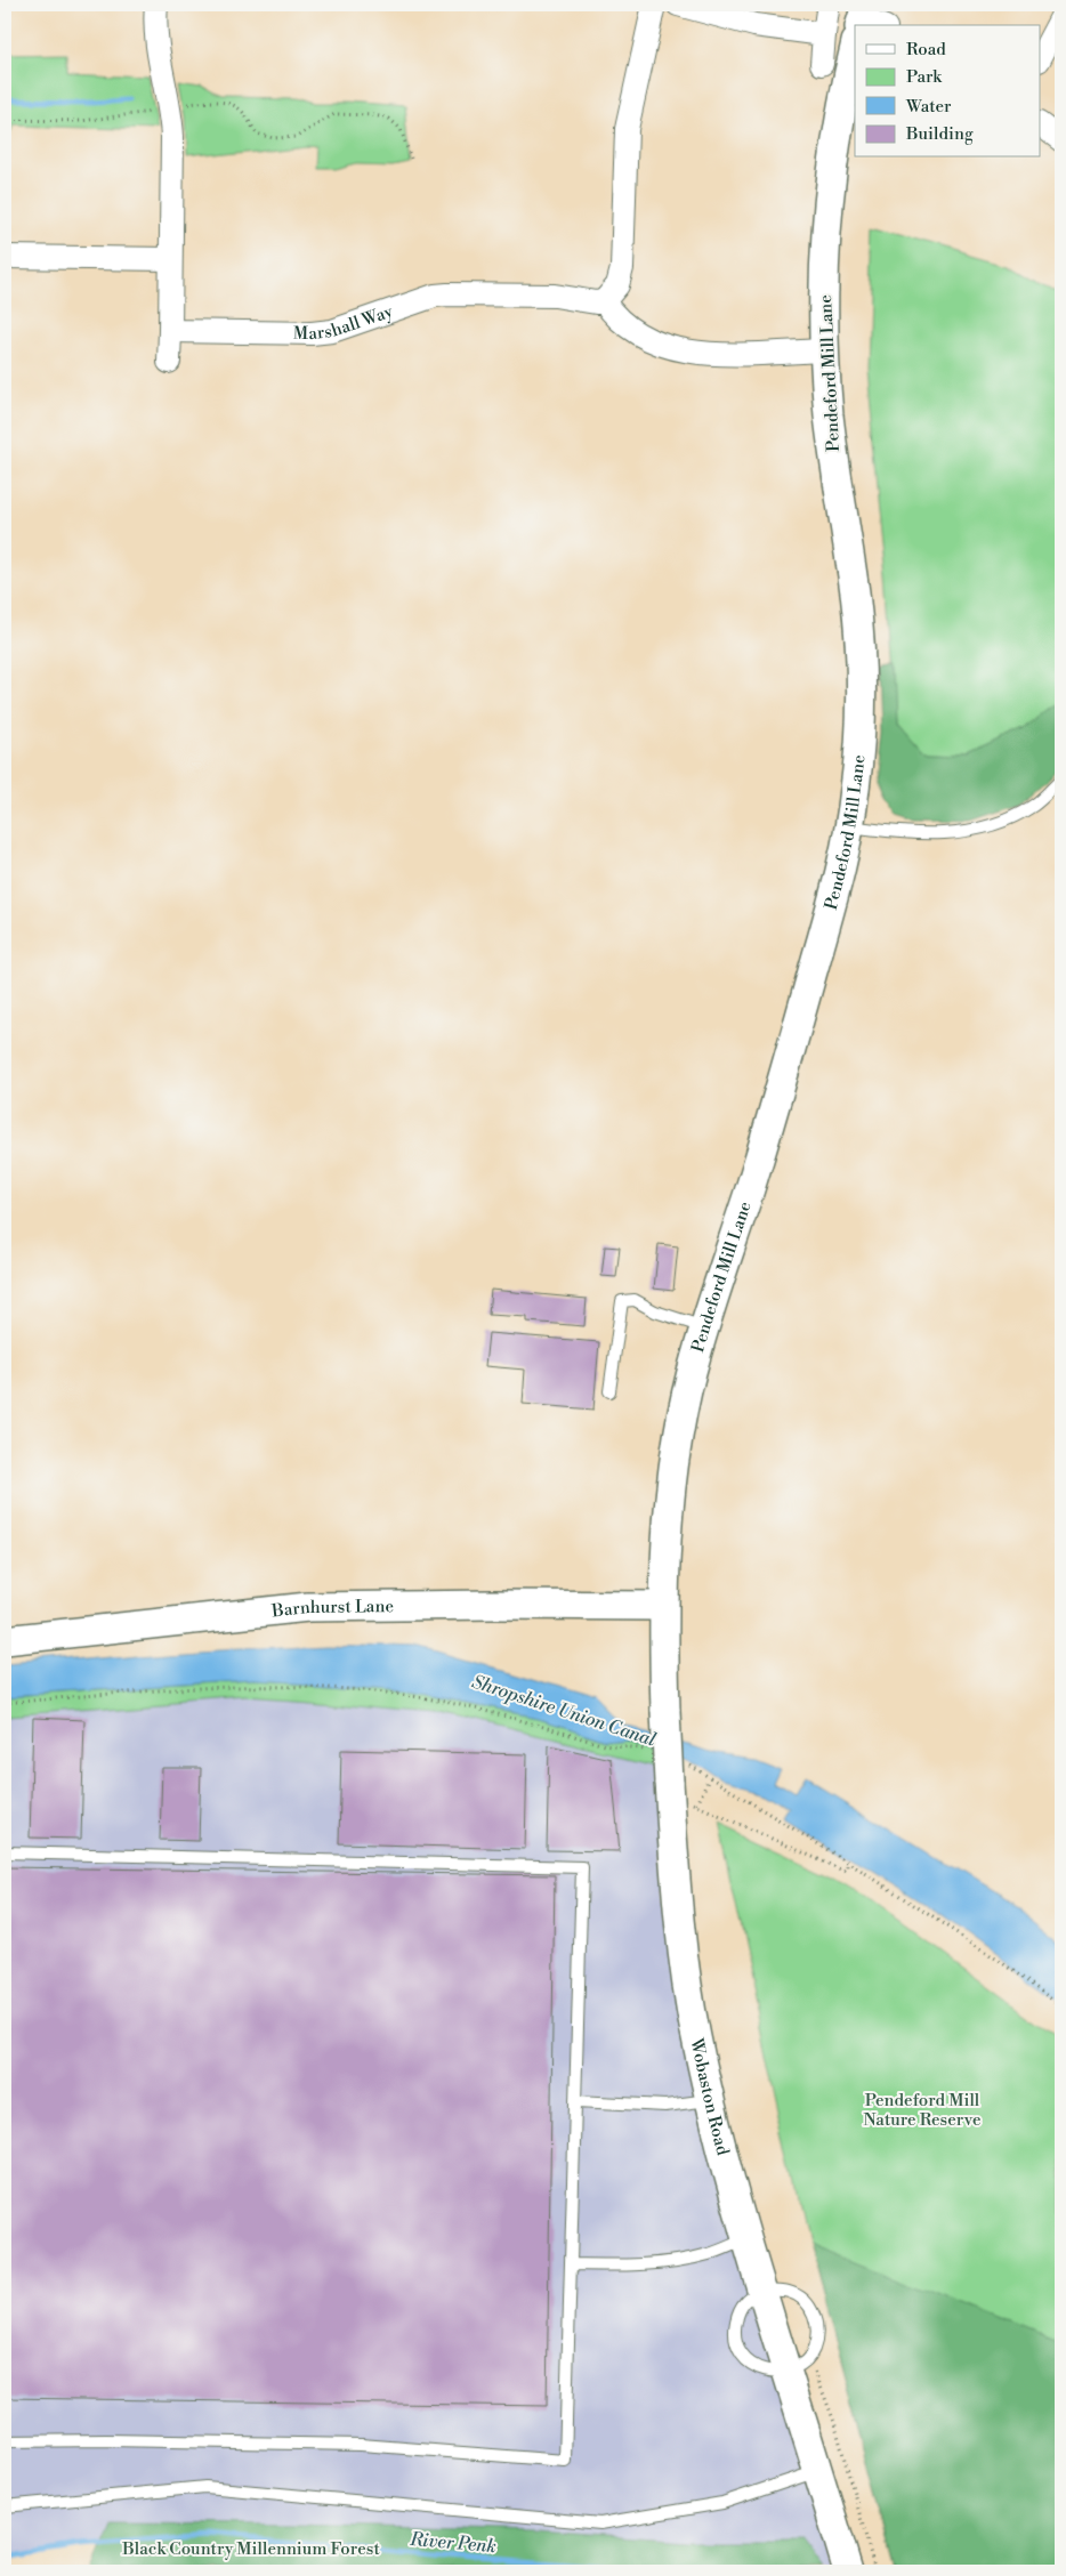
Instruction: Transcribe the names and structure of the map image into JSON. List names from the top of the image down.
{
  "streets": {
    "street": [
      "Marshall Way",
      "Pendeford Mill Lane",
      "Barnhurst Lane",
      "Wobaston Road"
    ]
  },
  "crossings": [
    ["Pendeford Mill Lane", "Barnhurst Lane"],
    ["Pendeford Mill Lane", "Wobaston Road"],
    ["Barnhurst Lane", "Wobaston Road"]
  ],
  "water": ["Shropshire Union Canal", "River Penk"],
  "parks": ["Pendeford Mill Nature Reserve", "Black Country Millennium Forest"],
  "legend": [
    "Road",
    "Park",
    "Water",
    "Building"
  ]
}
